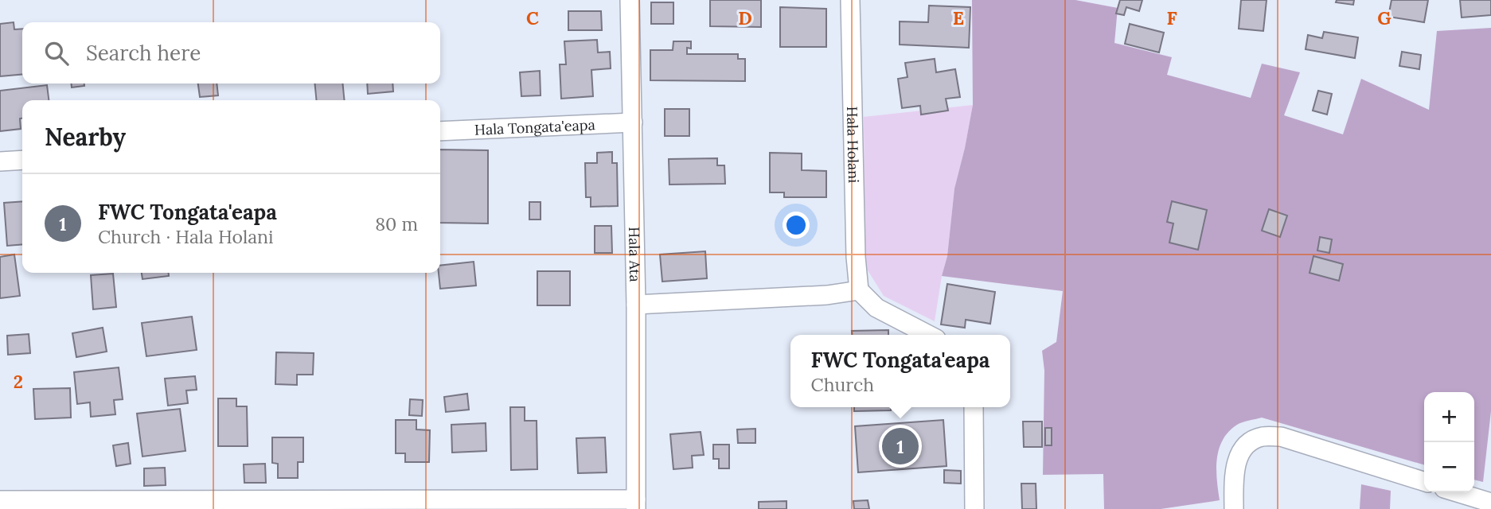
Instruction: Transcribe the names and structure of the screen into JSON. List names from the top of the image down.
{
  "streets": {
    "street": ["Hala Tongata'eapa", "Hala Holani", "Hala Ata"]
  },
  "crossings": [
    ["Hala Tongata'eapa", "Hala Ata"]
  ],
  "page": {
    "search": "Search here",
    "heading": "Nearby",
    "list": [
      {
        "mark": "1",
        "name": "FWC Tongata'eapa",
        "note": "Church · Hala Holani",
        "value": "80 m"
      }
    ],
    "popup": ["FWC Tongata'eapa", "Church"],
    "map_buttons": ["+", "−"],
    "pins": "1"
  },
  "grid": {
    "columns": [
      "C",
      "D",
      "E",
      "F",
      "G"
    ],
    "rows": ["2"]
  }
}
